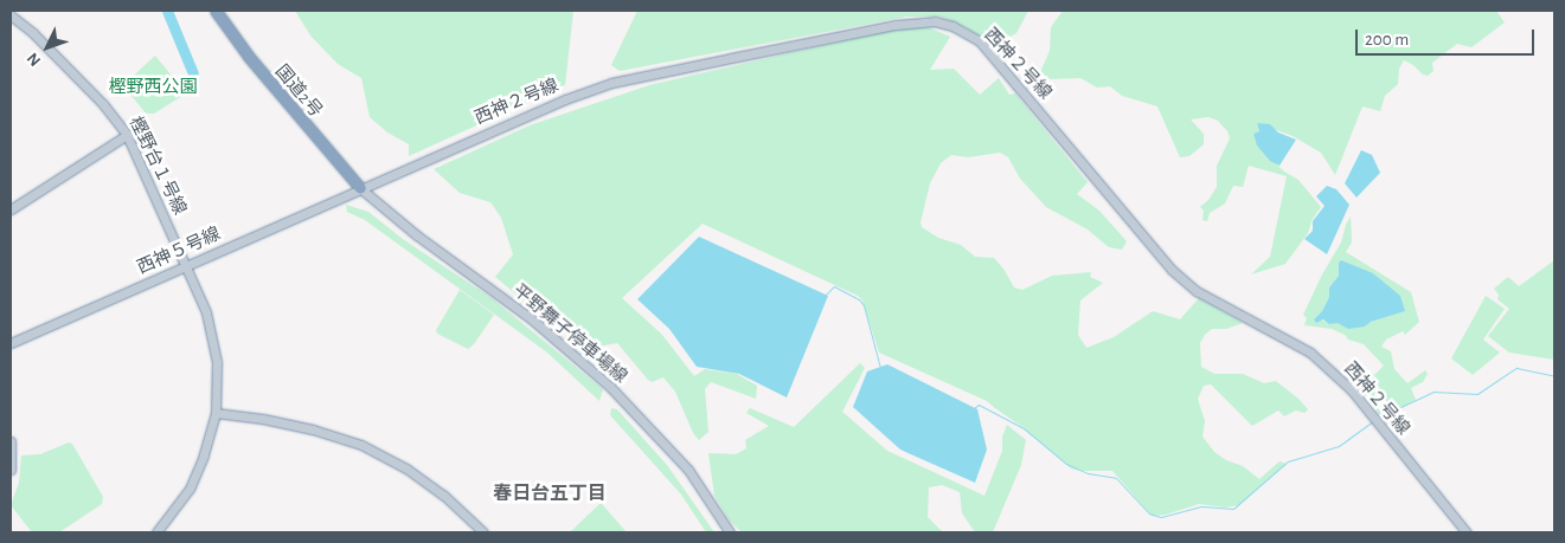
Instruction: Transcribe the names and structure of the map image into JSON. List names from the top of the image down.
{
  "streets": {
    "highway": ["国道2号"],
    "street": [
      "西神２号線",
      "樫野台１号線",
      "西神５号線",
      "平野舞子停車場線"
    ]
  },
  "crossings": [
    ["西神２号線", "国道2号"],
    ["西神２号線", "西神５号線"],
    ["西神２号線", "平野舞子停車場線"],
    ["国道2号", "西神５号線"],
    ["国道2号", "平野舞子停車場線"],
    ["樫野台１号線", "西神５号線"],
    ["西神５号線", "平野舞子停車場線"]
  ],
  "districts": ["春日台五丁目"],
  "parks": ["樫野西公園"],
  "scale_bar": "200 m",
  "north": "bottom left"
}
